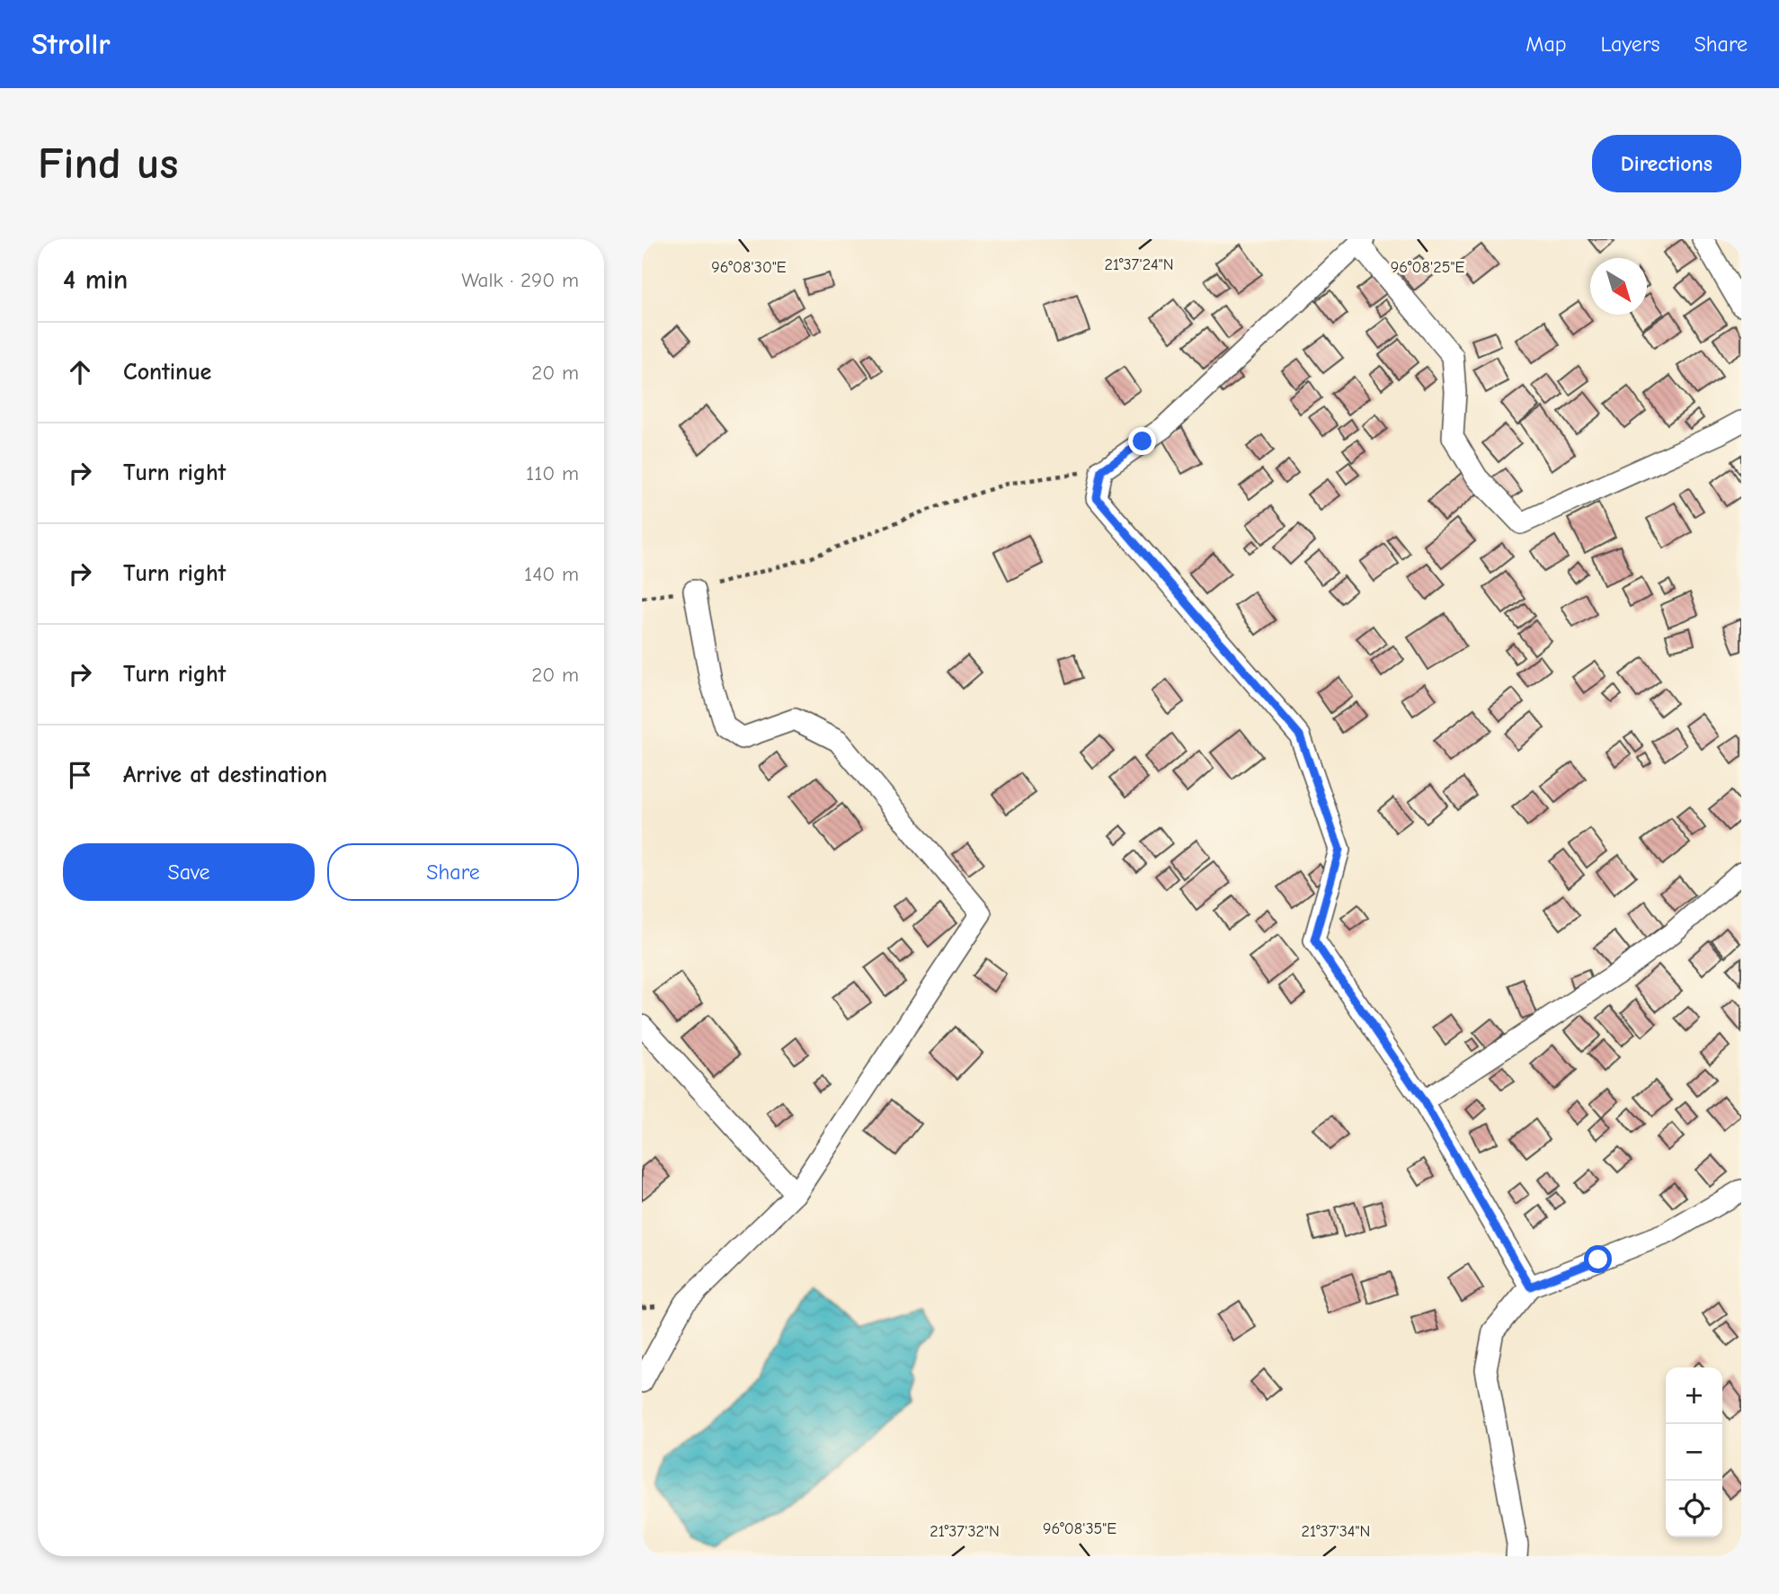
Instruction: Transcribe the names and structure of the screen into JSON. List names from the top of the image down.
{
  "north": "bottom right",
  "page": {
    "header": "Strollr",
    "nav": ["Map", "Layers", "Share"],
    "buttons": [
      "Directions",
      ["Save", "Share"]
    ],
    "title": "Find us",
    "heading": ["4 min", "Walk · 290 m"],
    "list": [
      ["Continue", "20 m"],
      ["Turn right", "110 m"],
      ["Turn right", "140 m"],
      ["Turn right", "20 m"],
      "Arrive at destination"
    ],
    "map_buttons": ["+", "−"]
  },
  "coordinates": [
    "21°37'24\"N",
    "96°08'30\"E",
    "96°08'25\"E",
    "96°08'35\"E",
    "21°37'32\"N",
    "21°37'34\"N"
  ]
}
